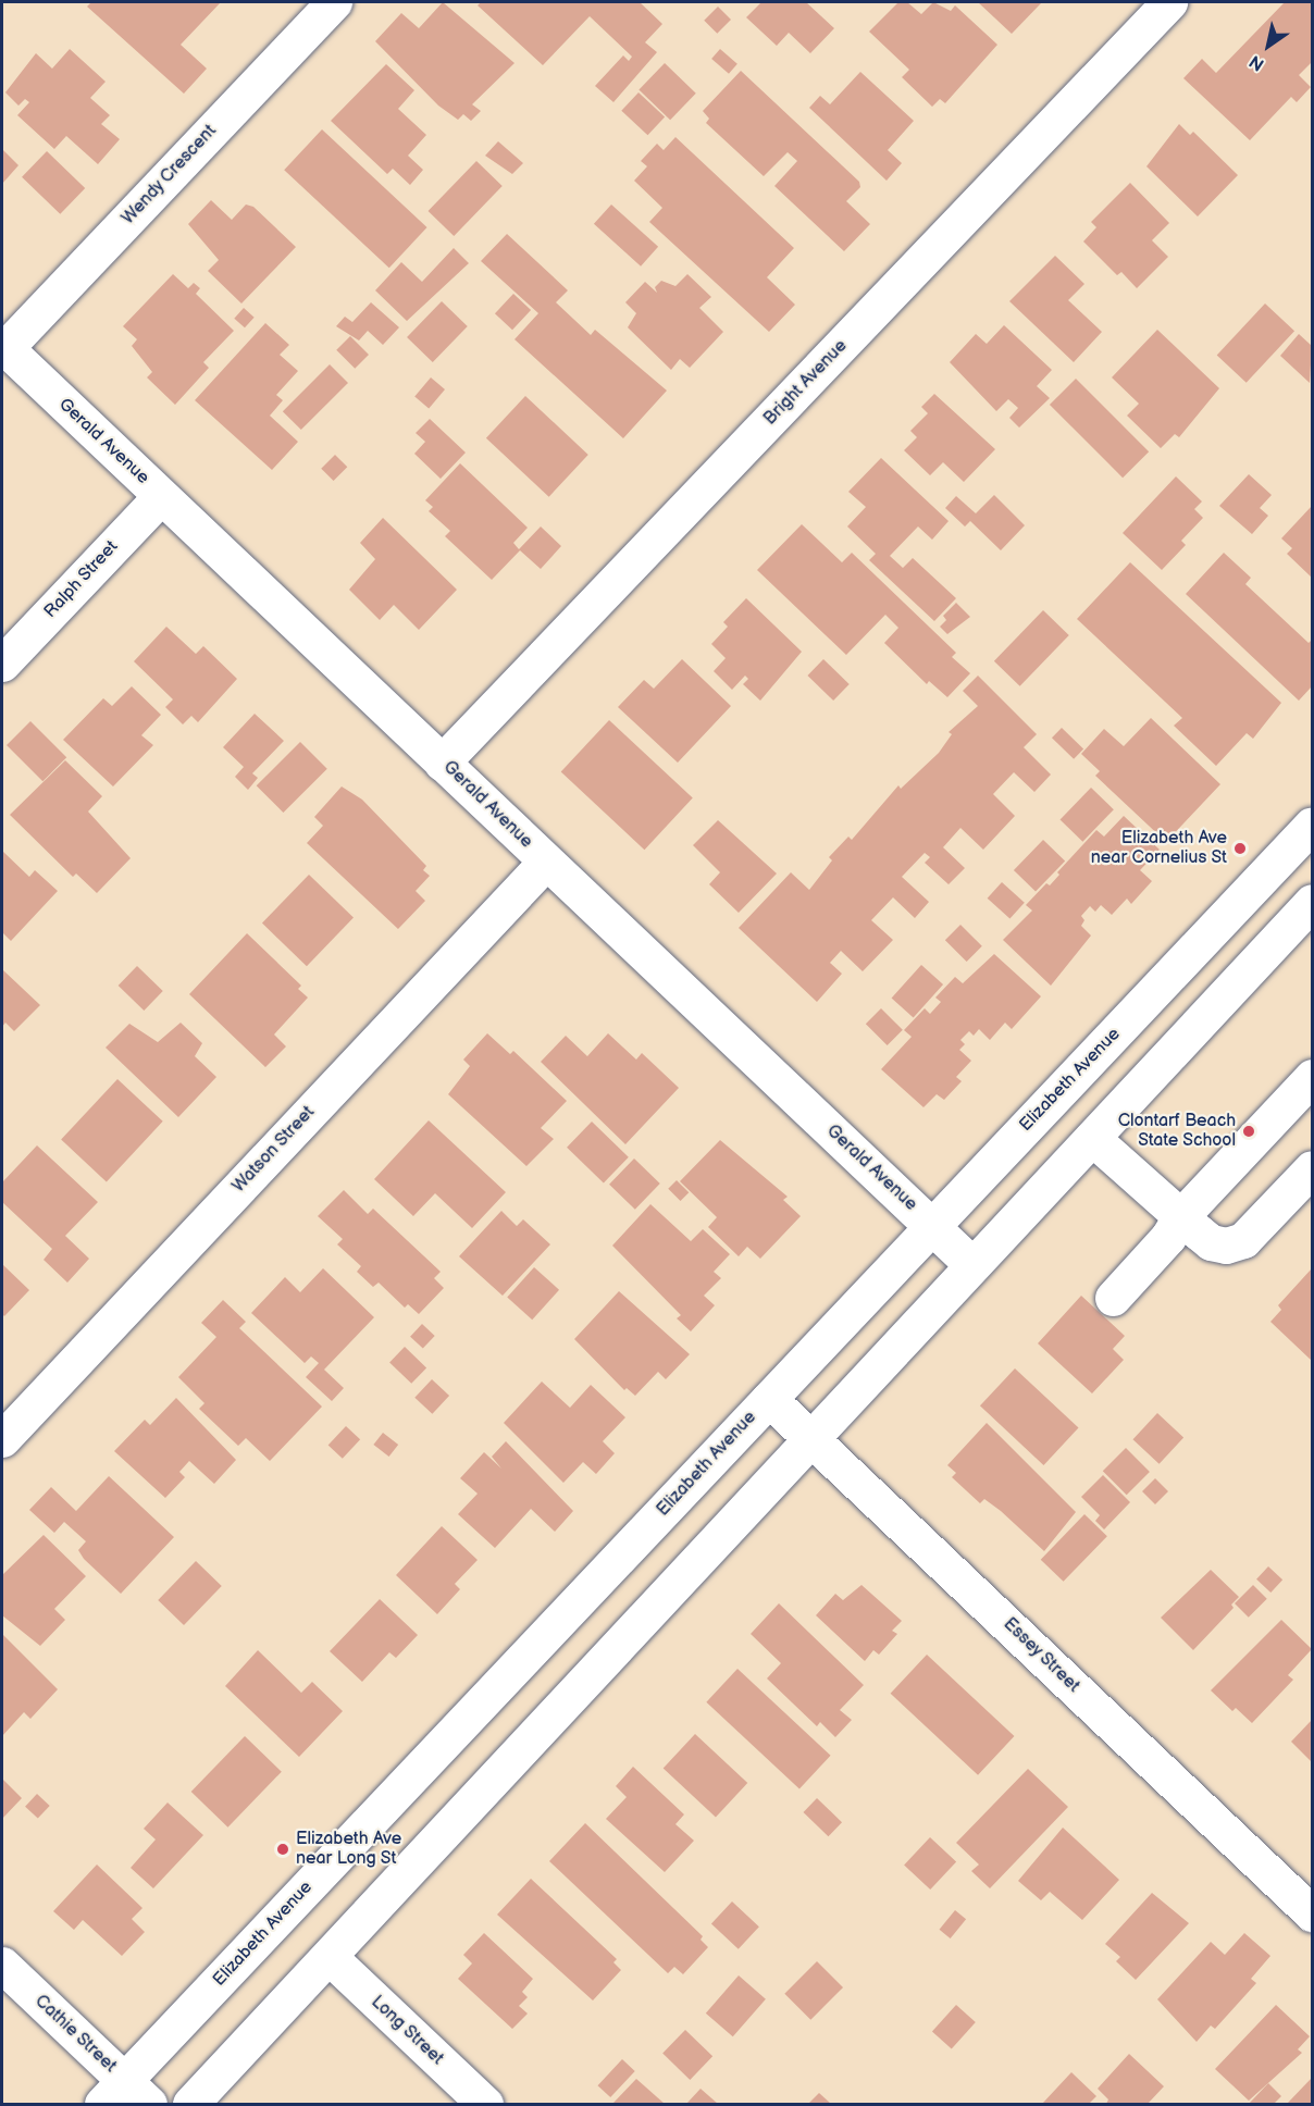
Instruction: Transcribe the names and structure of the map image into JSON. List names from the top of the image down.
{
  "streets": {
    "main road": [
      "Wendy Crescent",
      "Bright Avenue",
      "Gerald Avenue",
      "Ralph Street",
      "Elizabeth Avenue",
      "Watson Street",
      "Essey Street",
      "Long Street",
      "Cathie Street"
    ]
  },
  "crossings": [
    ["Wendy Crescent", "Gerald Avenue"],
    ["Bright Avenue", "Gerald Avenue"],
    ["Gerald Avenue", "Ralph Street"],
    ["Gerald Avenue", "Elizabeth Avenue"],
    ["Gerald Avenue", "Watson Street"],
    ["Elizabeth Avenue", "Essey Street"],
    ["Elizabeth Avenue", "Cathie Street"]
  ],
  "places": ["Elizabeth Ave near Cornelius St", "Clontarf Beach State School", "Elizabeth Ave near Long St"],
  "north": "bottom left"
}
